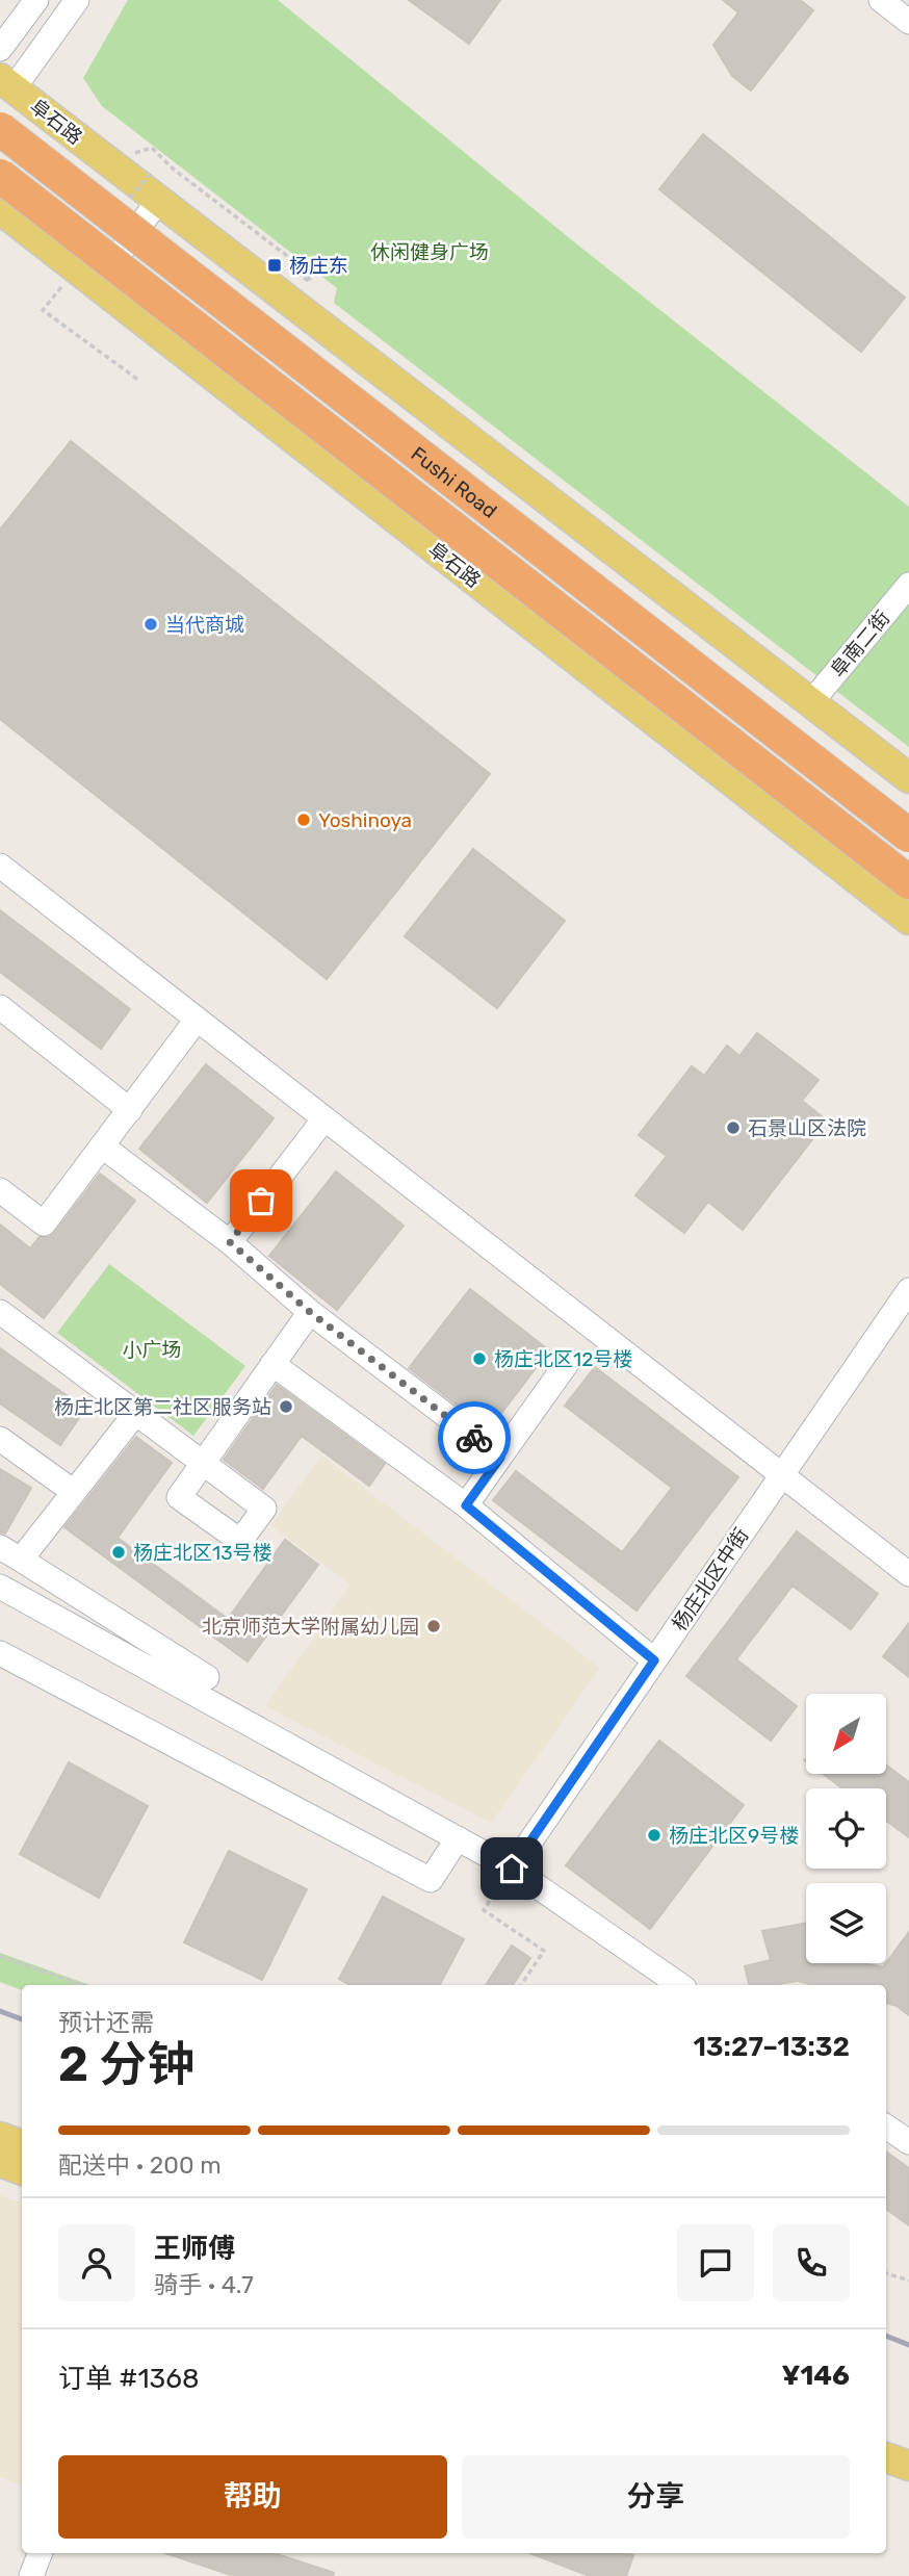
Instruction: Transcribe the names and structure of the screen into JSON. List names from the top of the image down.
{
  "streets": {
    "highway": ["Fushi Road"],
    "main road": ["阜石路"],
    "street": ["阜南二街", "杨庄北区中街"]
  },
  "crossings": [
    ["阜石路", "阜南二街"]
  ],
  "parks": ["休闲健身广场", "小广场"],
  "places": {
    "transit": ["杨庄东"],
    "other": [
      "当代商城",
      "Yoshinoya",
      "石景山区法院",
      "杨庄北区12号楼",
      "杨庄北区第二社区服务站",
      "杨庄北区13号楼",
      "北京师范大学附属幼儿园",
      "杨庄北区9号楼"
    ]
  },
  "north": "bottom left",
  "page": {
    "heading": ["2 分钟", "预计还需", "13:27–13:32"],
    "panel": [
      "王师傅",
      "骑手 · 4.7",
      "订单 #1368",
      "¥146"
    ],
    "bar": "配送中 · 200 m",
    "buttons": ["帮助", "分享"]
  }
}
